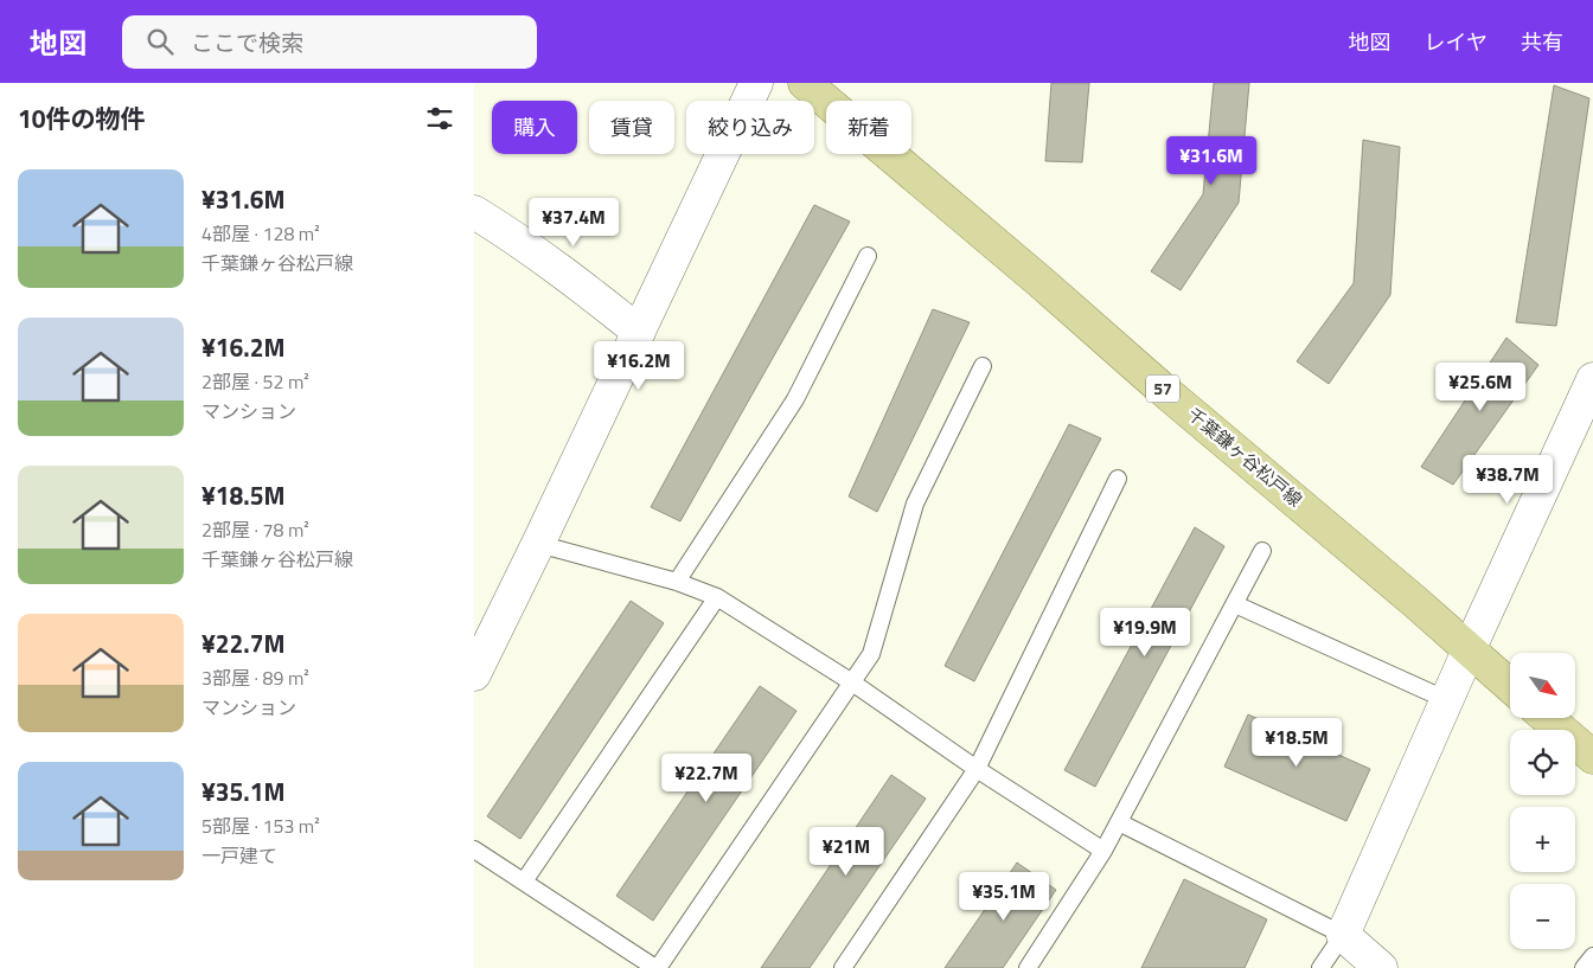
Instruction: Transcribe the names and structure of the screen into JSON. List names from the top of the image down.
{
  "streets": {
    "main road": ["57", "千葉鎌ヶ谷松戸線"]
  },
  "north": "bottom right",
  "page": {
    "header": "地図",
    "search": "ここで検索",
    "nav": ["地図", "レイヤ", "共有"],
    "heading": "10件の物件",
    "chip": [
      "購入",
      "賃貸",
      "絞り込み",
      "新着"
    ],
    "price": [
      "¥31.6M",
      "¥37.4M",
      "¥16.2M",
      "¥25.6M",
      "¥38.7M",
      "¥19.9M",
      "¥18.5M",
      "¥22.7M",
      "¥21M",
      "¥35.1M"
    ],
    "list": [
      {
        "name": "¥31.6M",
        "note": "4部屋 · 128 m² · 千葉鎌ヶ谷松戸線"
      },
      {
        "name": "¥16.2M",
        "note": "2部屋 · 52 m² · マンション"
      },
      {
        "name": "¥18.5M",
        "note": "2部屋 · 78 m² · 千葉鎌ヶ谷松戸線"
      },
      {
        "name": "¥22.7M",
        "note": "3部屋 · 89 m² · マンション"
      },
      {
        "name": "¥35.1M",
        "note": "5部屋 · 153 m² · 一戸建て"
      }
    ],
    "map_buttons": ["+", "−"]
  }
}
